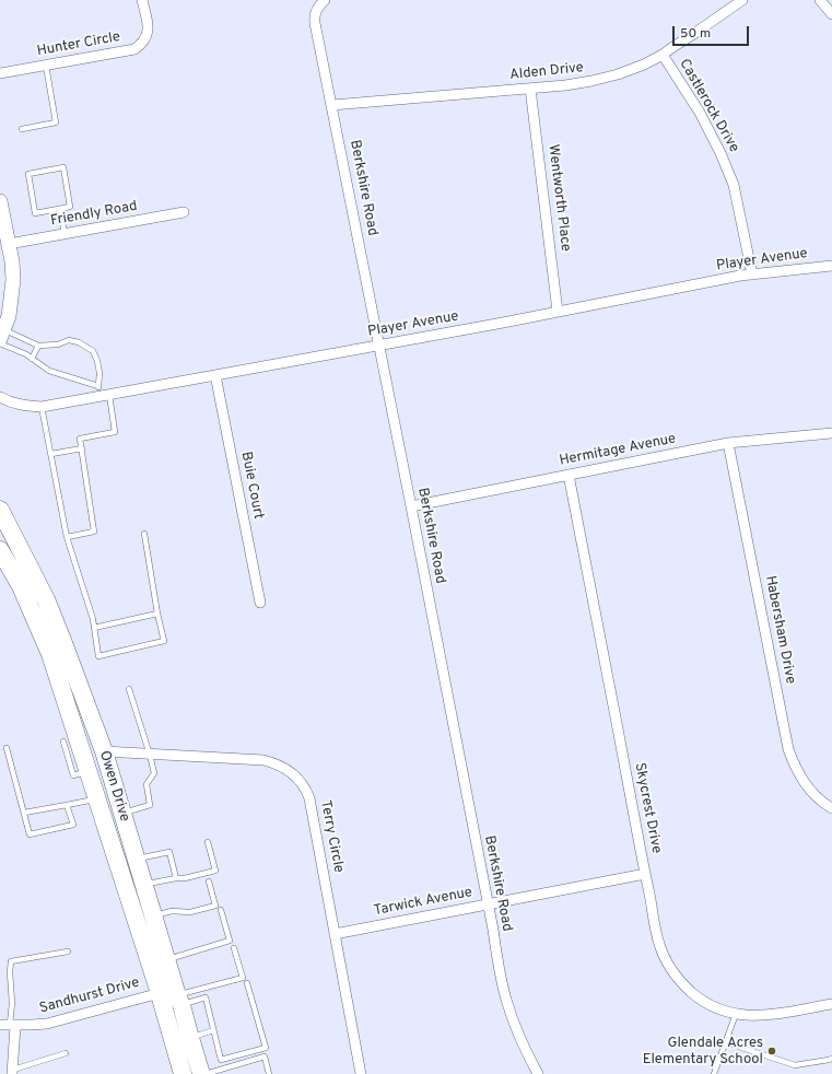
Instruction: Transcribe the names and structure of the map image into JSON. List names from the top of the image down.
{
  "streets": {
    "highway": ["Owen Drive"],
    "street": [
      "Hunter Circle",
      "Alden Drive",
      "Castlerock Drive",
      "Berkshire Road",
      "Wentworth Place",
      "Friendly Road",
      "Player Avenue",
      "Hermitage Avenue",
      "Buie Court",
      "Habersham Drive",
      "Skycrest Drive",
      "Terry Circle",
      "Tarwick Avenue",
      "Sandhurst Drive"
    ]
  },
  "crossings": [
    ["Alden Drive", "Castlerock Drive"],
    ["Alden Drive", "Berkshire Road"],
    ["Alden Drive", "Wentworth Place"],
    ["Castlerock Drive", "Player Avenue"],
    ["Berkshire Road", "Player Avenue"],
    ["Berkshire Road", "Hermitage Avenue"],
    ["Berkshire Road", "Tarwick Avenue"],
    ["Wentworth Place", "Player Avenue"],
    ["Player Avenue", "Buie Court"],
    ["Hermitage Avenue", "Habersham Drive"],
    ["Hermitage Avenue", "Skycrest Drive"],
    ["Owen Drive", "Terry Circle"],
    ["Owen Drive", "Sandhurst Drive"],
    ["Skycrest Drive", "Tarwick Avenue"],
    ["Terry Circle", "Tarwick Avenue"]
  ],
  "places": ["Glendale Acres Elementary School"],
  "scale_bar": "50 m"
}
